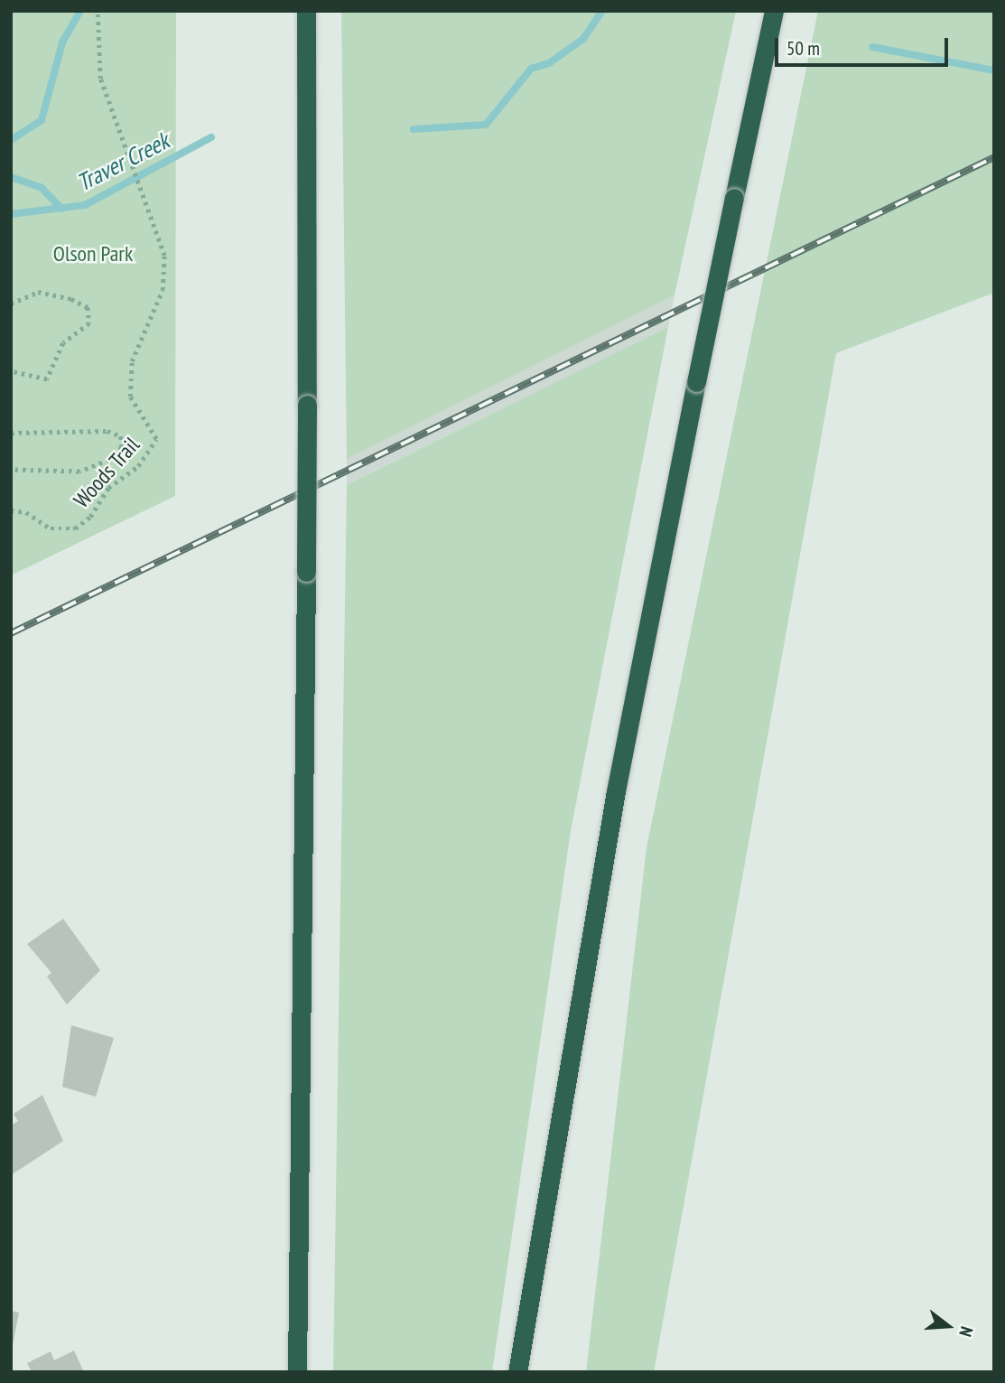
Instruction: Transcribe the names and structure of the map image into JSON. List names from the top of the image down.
{
  "streets": {
    "path": ["Woods Trail"]
  },
  "water": ["Traver Creek"],
  "parks": ["Olson Park"],
  "scale_bar": "50 m",
  "north": "right"
}
